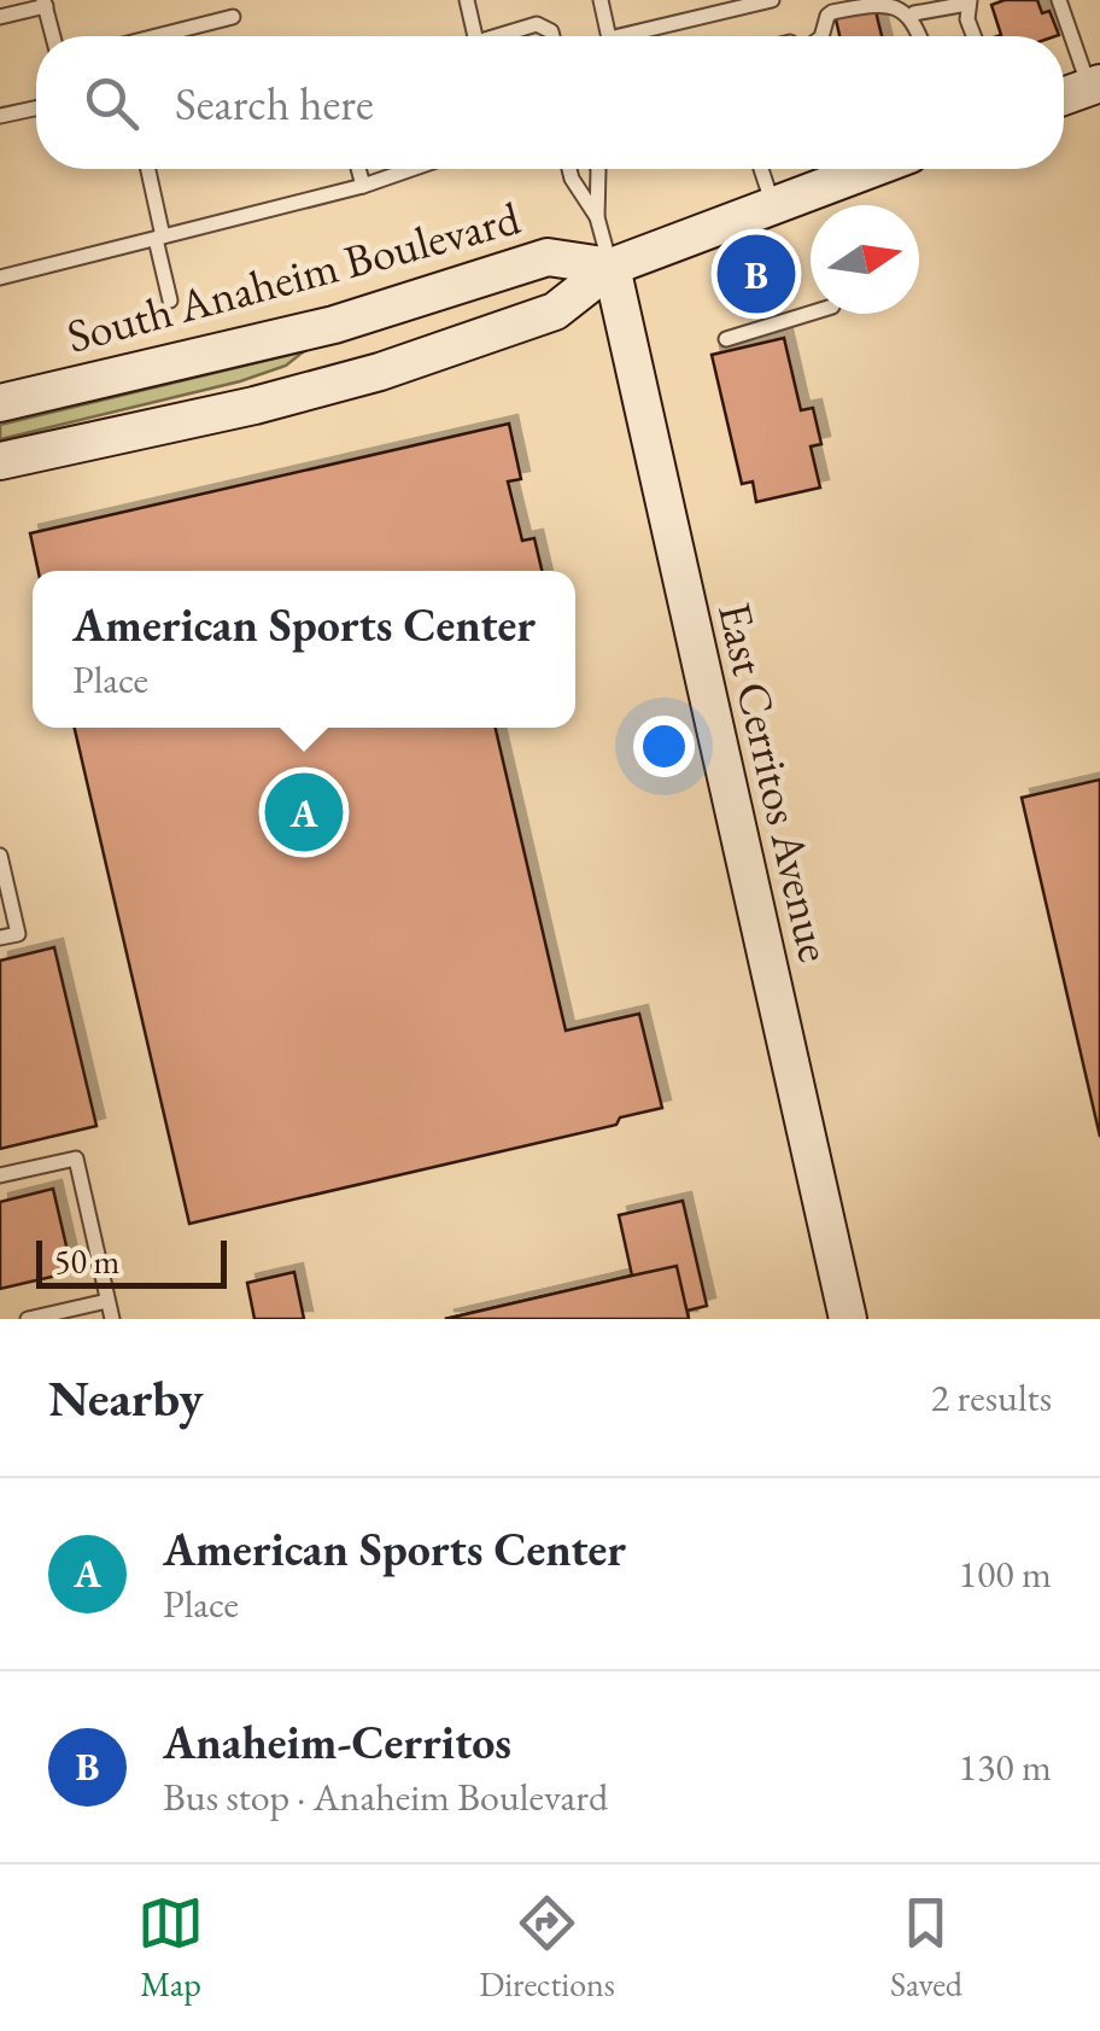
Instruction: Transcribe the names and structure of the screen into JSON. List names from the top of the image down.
{
  "streets": {
    "main road": ["South Anaheim Boulevard", "East Cerritos Avenue"]
  },
  "crossings": [
    ["South Anaheim Boulevard", "East Cerritos Avenue"]
  ],
  "scale_bar": "50 m",
  "north": "right",
  "page": {
    "search": "Search here",
    "pins": ["B", "A"],
    "popup": ["American Sports Center", "Place"],
    "scale": "50 m",
    "heading": ["Nearby", "2 results"],
    "list": [
      {
        "mark": "A",
        "name": "American Sports Center",
        "note": "Place",
        "value": "100 m"
      },
      {
        "mark": "B",
        "name": "Anaheim-Cerritos",
        "note": "Bus stop · Anaheim Boulevard",
        "value": "130 m"
      }
    ],
    "nav": ["Map", "Directions", "Saved"]
  }
}
